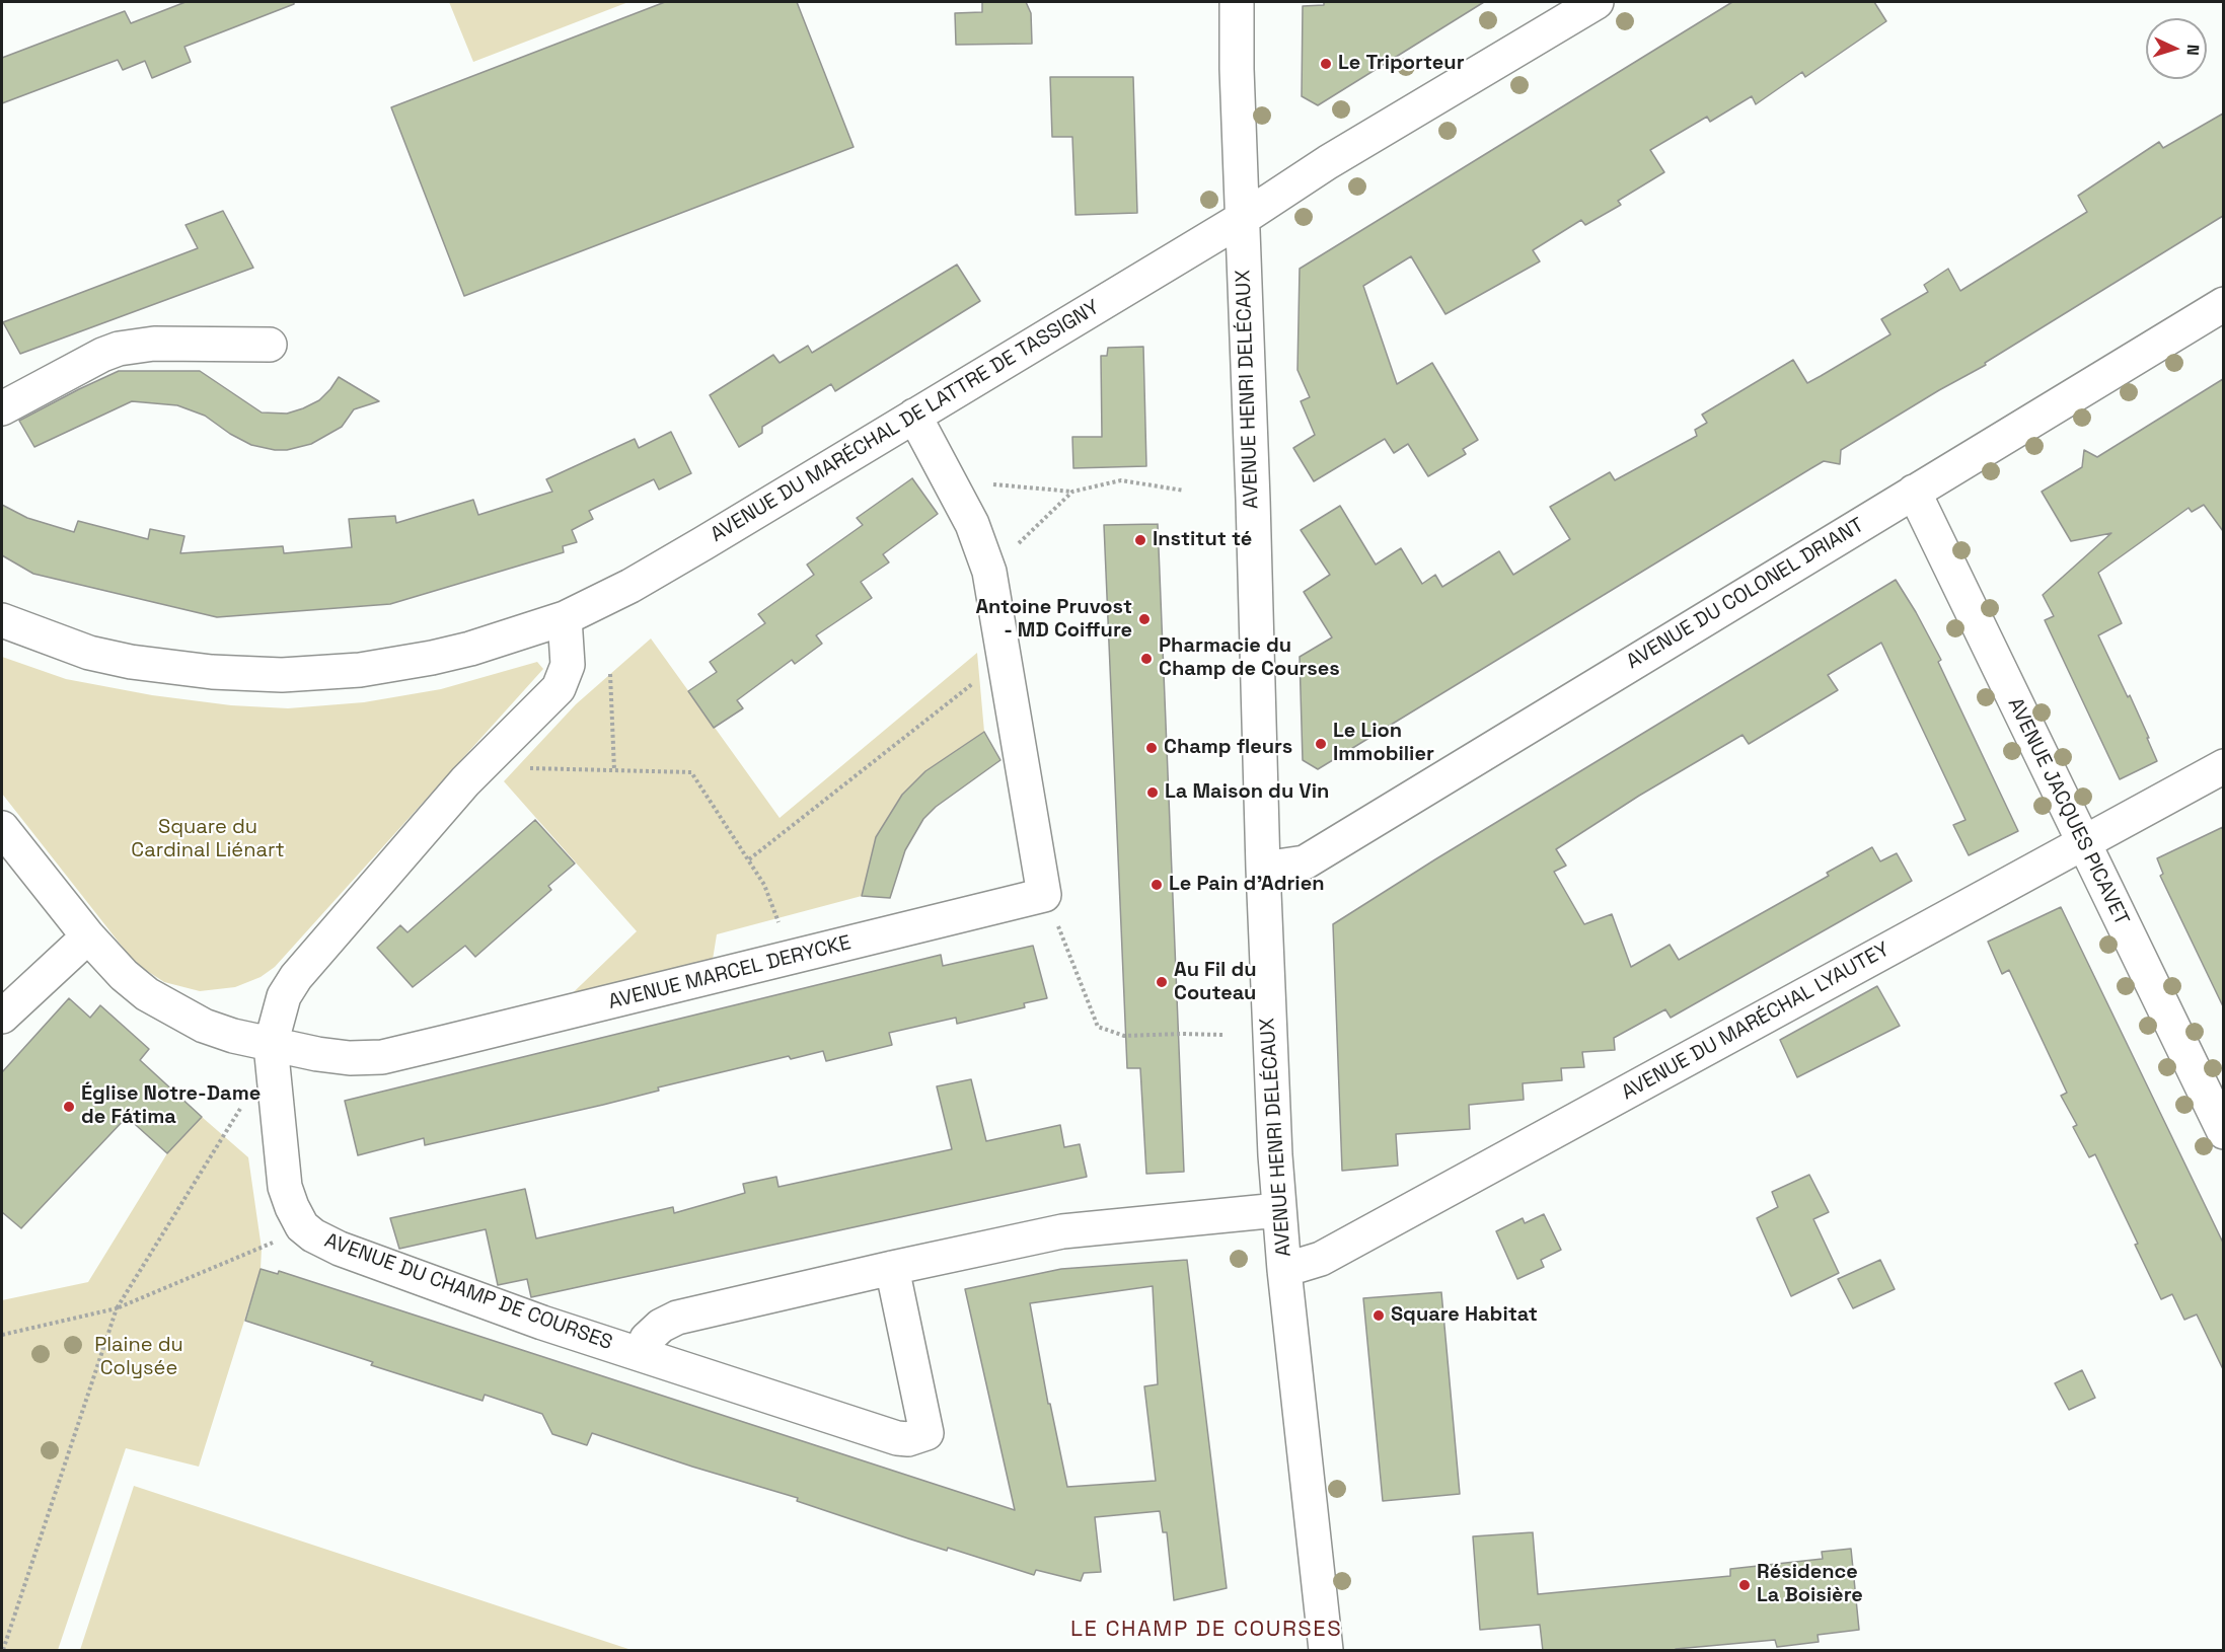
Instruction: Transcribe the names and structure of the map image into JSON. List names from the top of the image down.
{
  "streets": {
    "street": [
      "AVENUE HENRI DELÉCAUX",
      "AVENUE DU MARÉCHAL DE LATTRE DE TASSIGNY",
      "AVENUE DU COLONEL DRIANT",
      "AVENUE JACQUES PICAVET",
      "AVENUE MARCEL DERYCKE",
      "AVENUE DU MARÉCHAL LYAUTEY",
      "AVENUE DU CHAMP DE COURSES"
    ]
  },
  "crossings": [
    ["AVENUE HENRI DELÉCAUX", "AVENUE DU MARÉCHAL DE LATTRE DE TASSIGNY"],
    ["AVENUE HENRI DELÉCAUX", "AVENUE DU COLONEL DRIANT"],
    ["AVENUE HENRI DELÉCAUX", "AVENUE DU MARÉCHAL LYAUTEY"],
    ["AVENUE DU COLONEL DRIANT", "AVENUE JACQUES PICAVET"],
    ["AVENUE JACQUES PICAVET", "AVENUE DU MARÉCHAL LYAUTEY"],
    ["AVENUE MARCEL DERYCKE", "AVENUE DU CHAMP DE COURSES"]
  ],
  "districts": ["LE CHAMP DE COURSES"],
  "parks": ["Square du Cardinal Liénart", "Plaine du Colysée"],
  "places": [
    "Le Triporteur",
    "Institut té",
    "Antoine Pruvost - MD Coiffure",
    "Pharmacie du Champ de Courses",
    "Le Lion Immobilier",
    "Champ fleurs",
    "La Maison du Vin",
    "Le Pain d'Adrien",
    "Au Fil du Couteau",
    "Église Notre-Dame de Fátima",
    "Square Habitat",
    "Résidence La Boisière"
  ],
  "north": "right"
}
